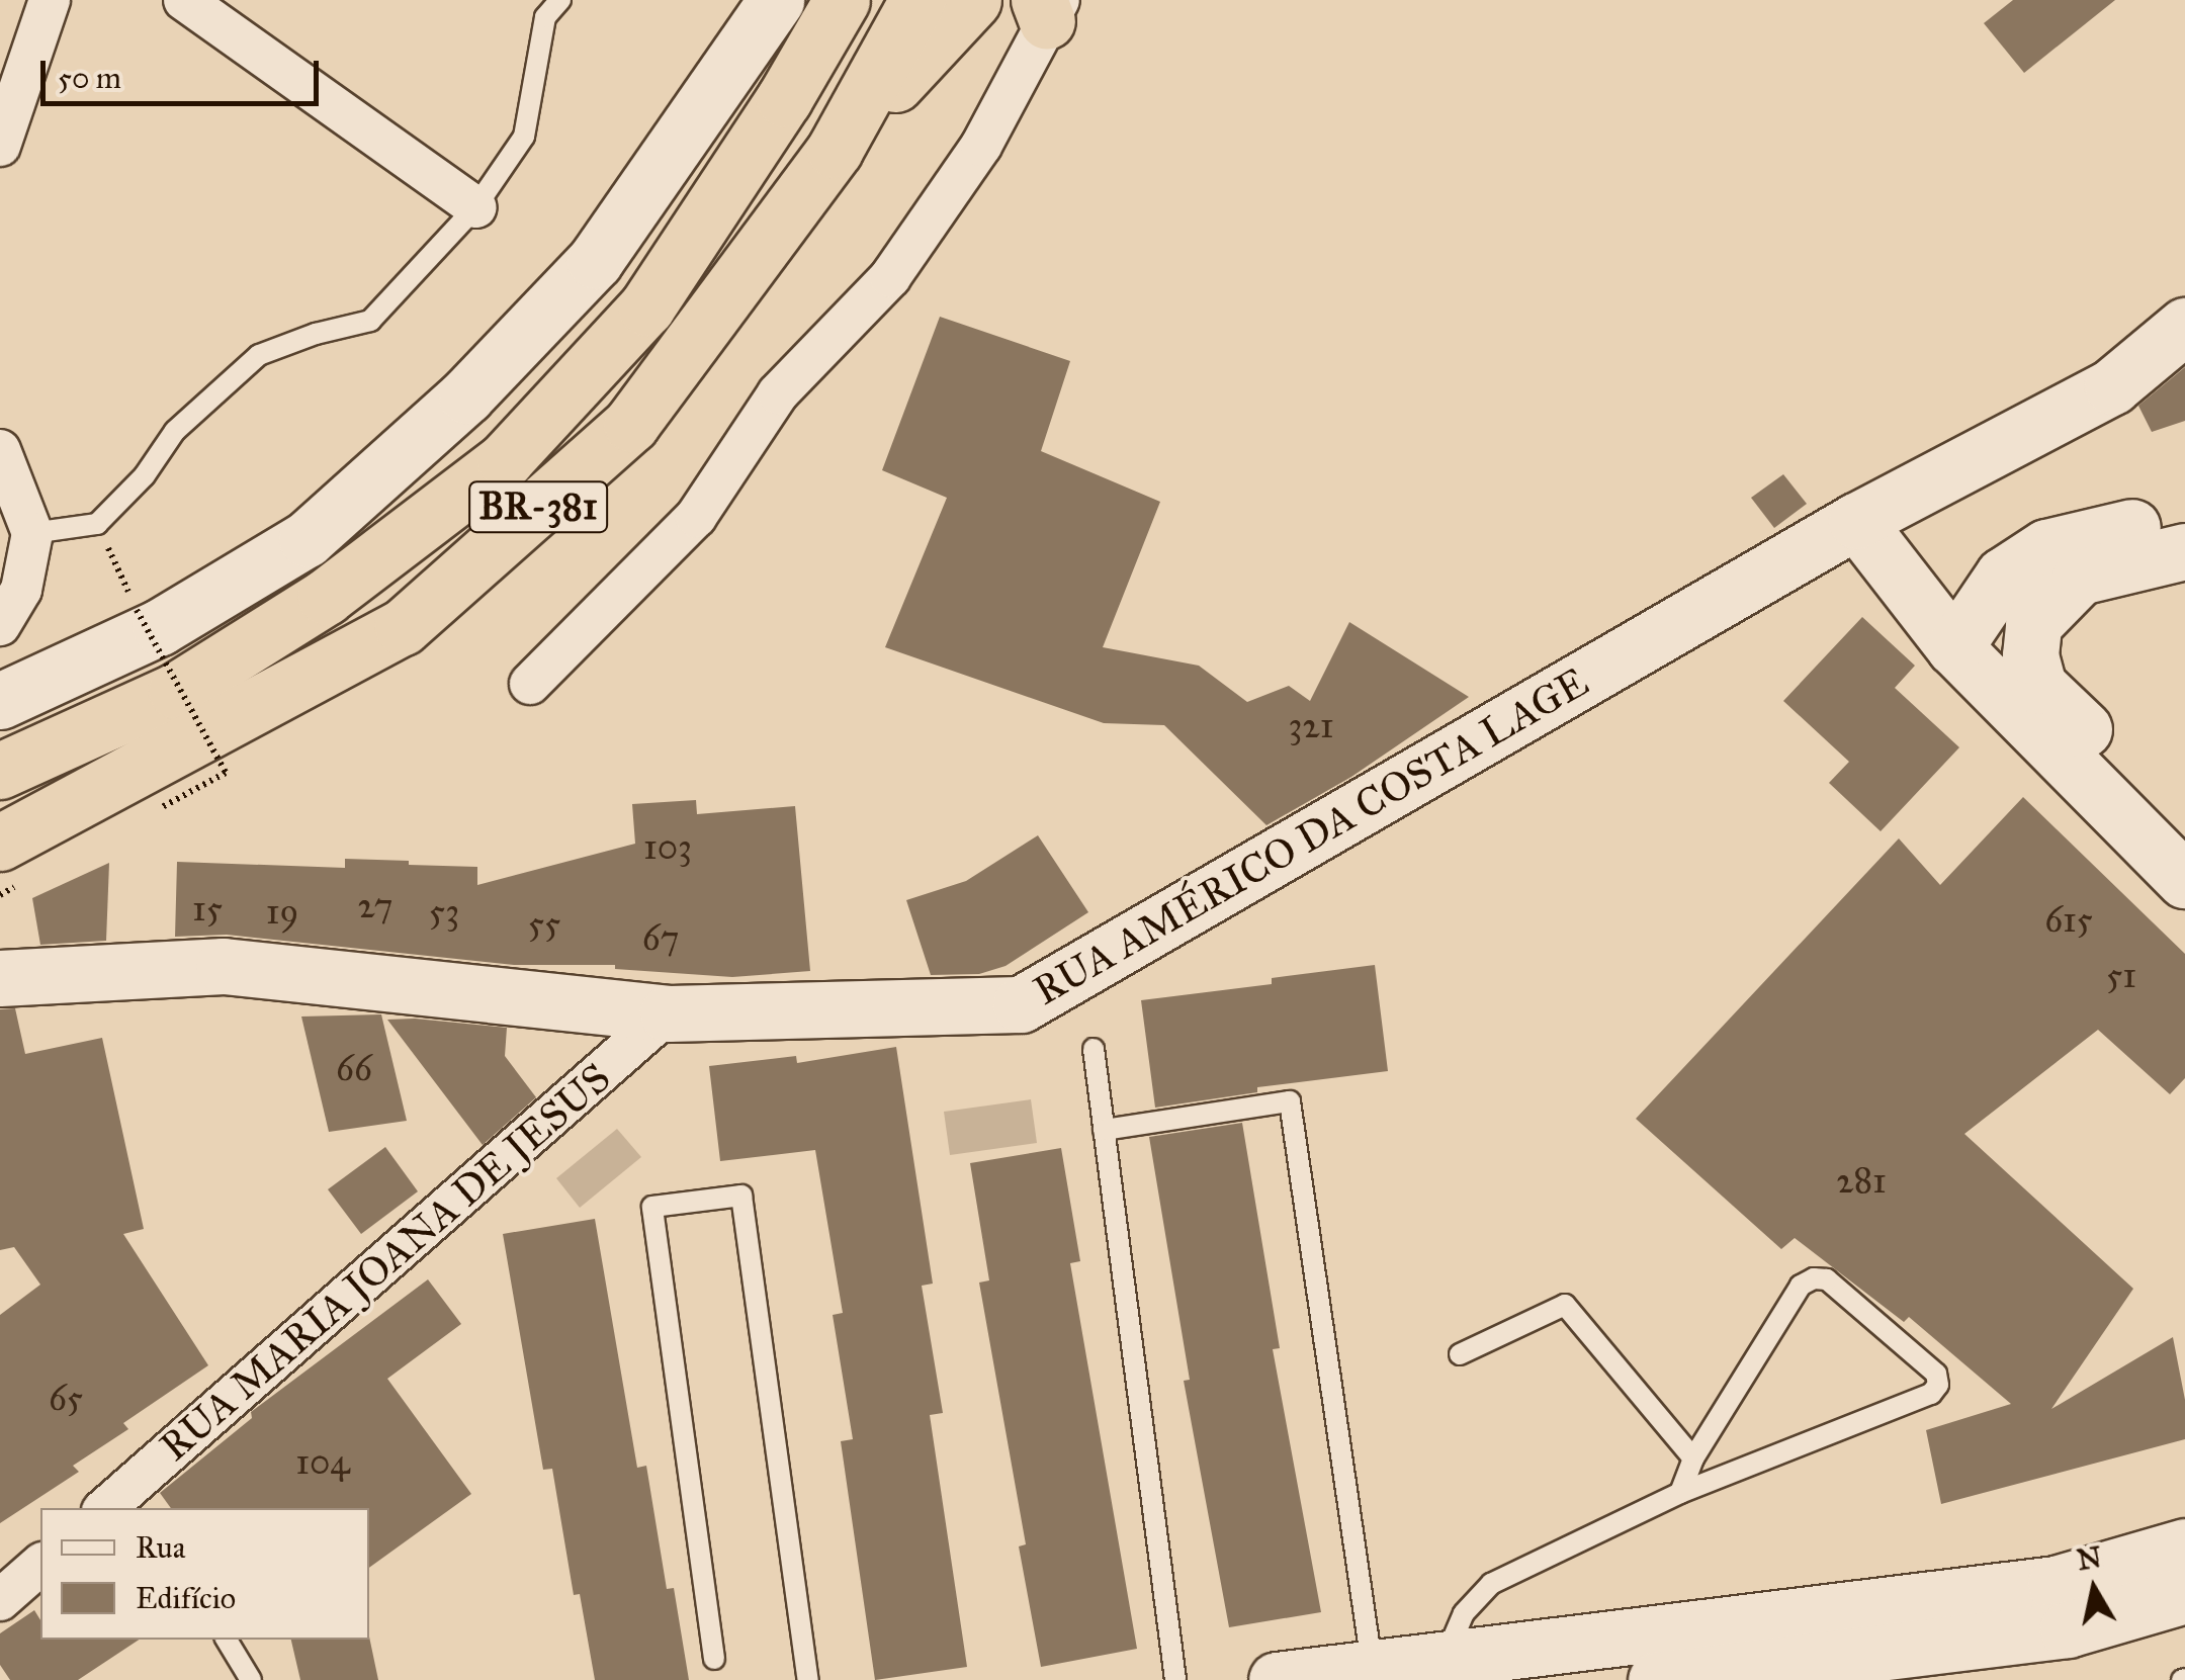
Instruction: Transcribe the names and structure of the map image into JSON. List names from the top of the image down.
{
  "streets": {
    "highway": ["BR-381"],
    "street": ["RUA AMÉRICO DA COSTA LAGE", "RUA MARIA JOANA DE JESUS"]
  },
  "crossings": [
    ["RUA AMÉRICO DA COSTA LAGE", "RUA MARIA JOANA DE JESUS"]
  ],
  "house_numbers": [
    "321",
    "103",
    "27",
    "15",
    "19",
    "53",
    "615",
    "55",
    "67",
    "51",
    "66",
    "281",
    "65",
    "104"
  ],
  "legend": ["Rua", "Edifício"],
  "scale_bar": "50 m",
  "north": "top"
}
